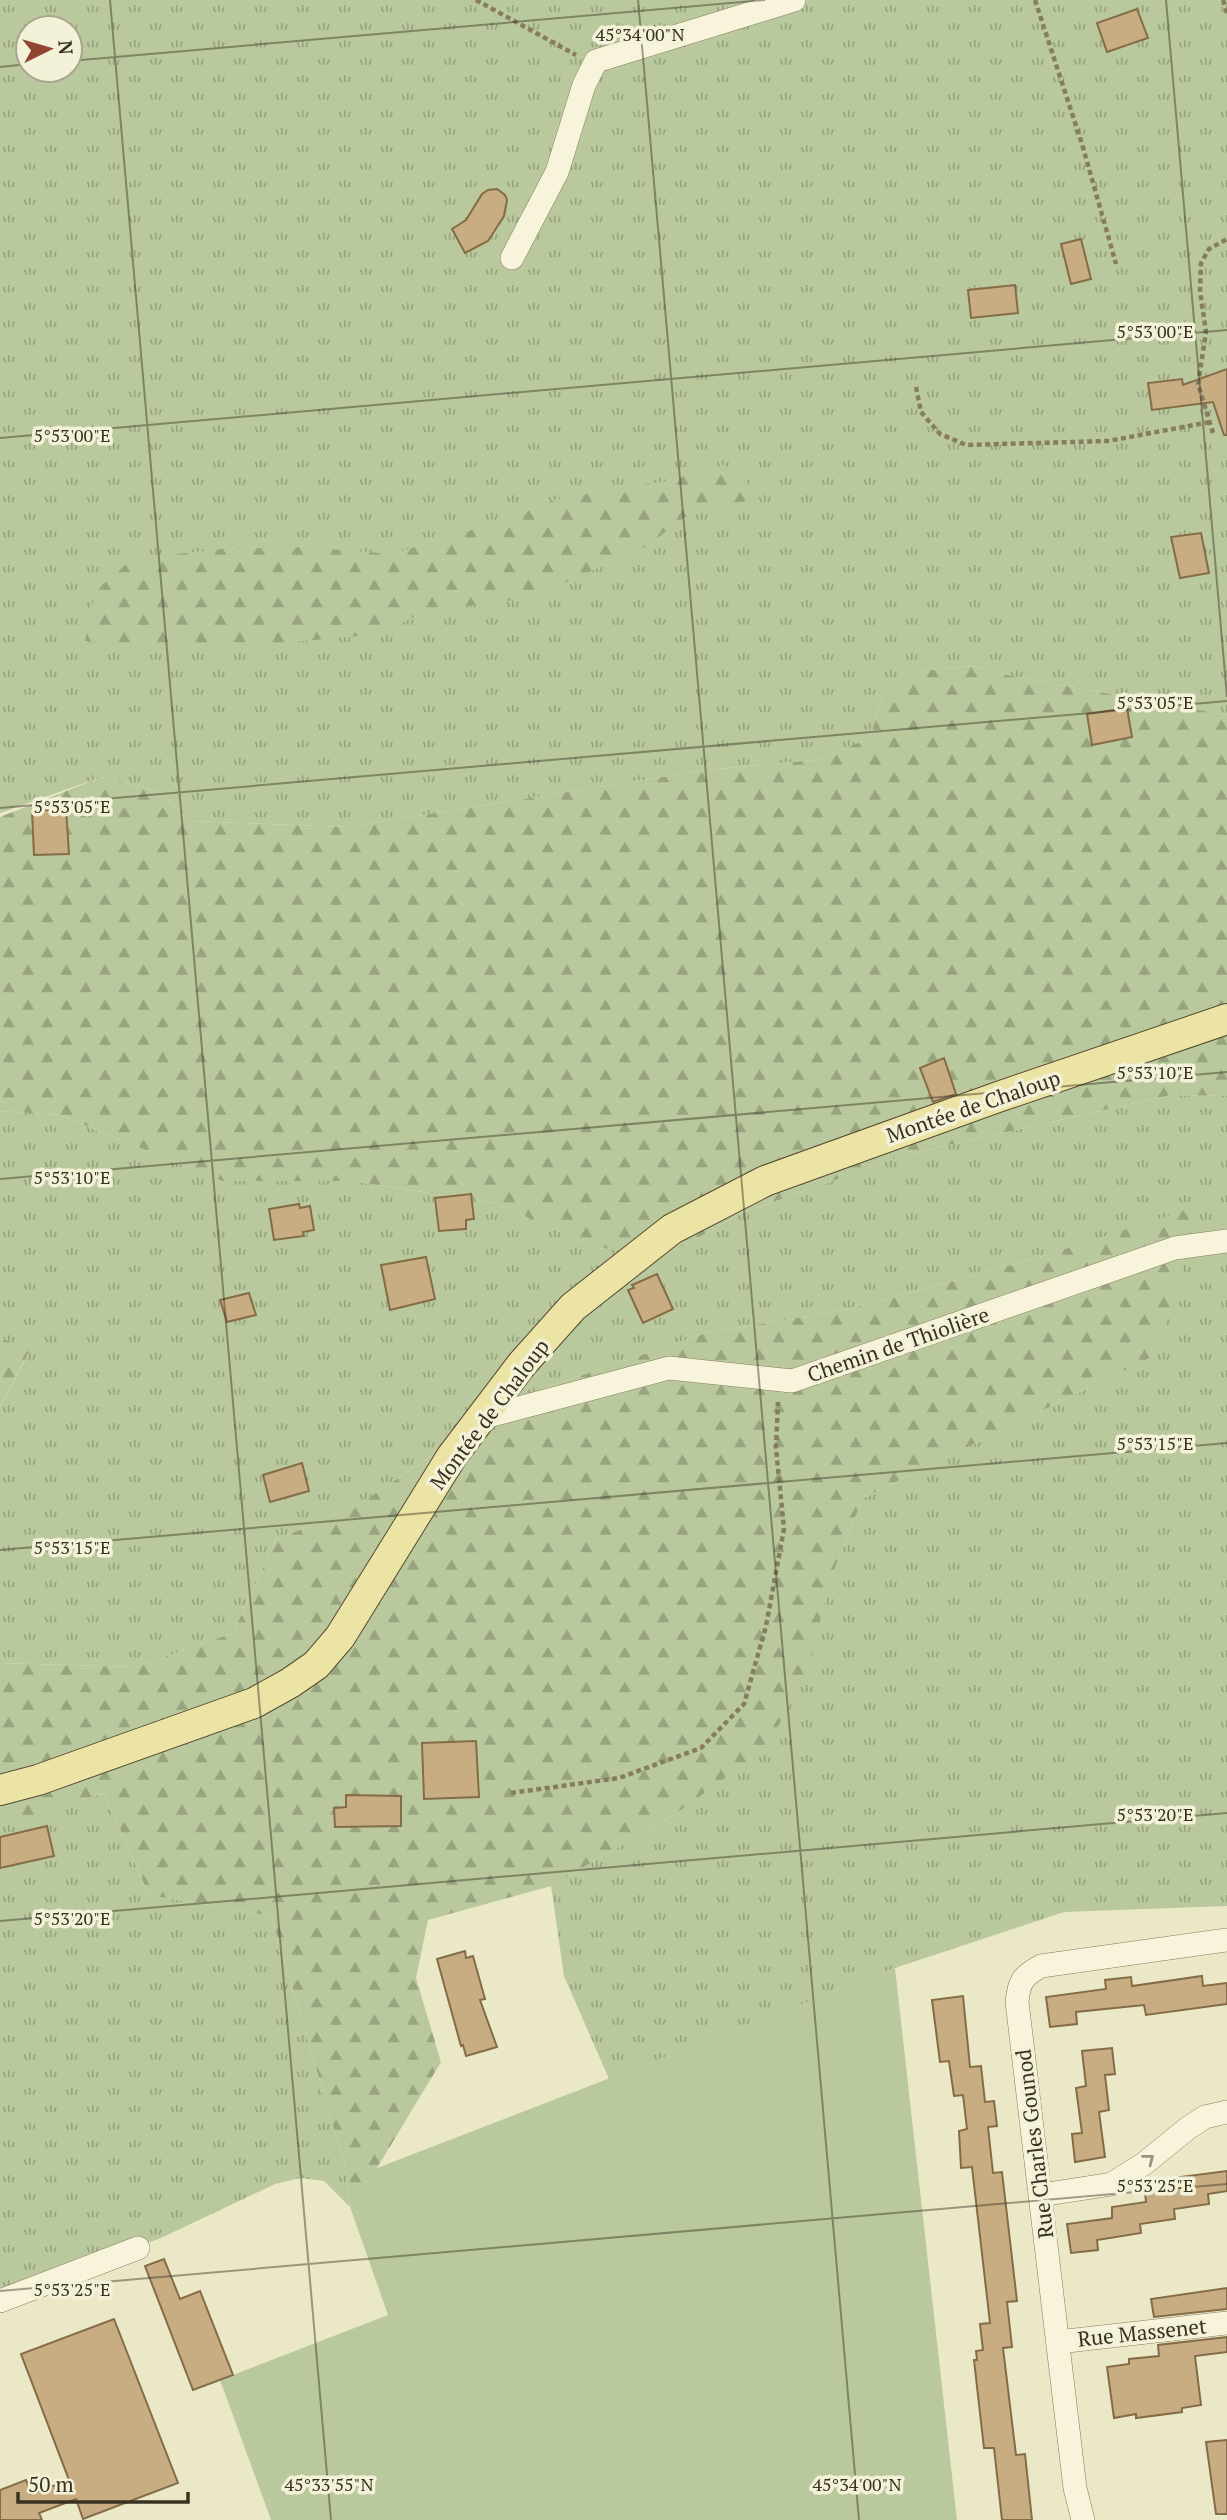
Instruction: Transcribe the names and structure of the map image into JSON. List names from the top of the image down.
{
  "streets": {
    "main road": ["Montée de Chaloup"],
    "street": ["Chemin de Thiolière", "Rue Charles Gounod", "Rue Massenet"]
  },
  "crossings": [
    ["Montée de Chaloup", "Chemin de Thiolière"],
    ["Rue Charles Gounod", "Rue Massenet"]
  ],
  "scale_bar": "50 m",
  "north": "right",
  "coordinates": [
    "45°34'00\"N",
    "5°53'00\"E",
    "5°53'05\"E",
    "5°53'10\"E",
    "5°53'15\"E",
    "5°53'20\"E",
    "5°53'25\"E",
    "45°33'55\"N"
  ]
}
